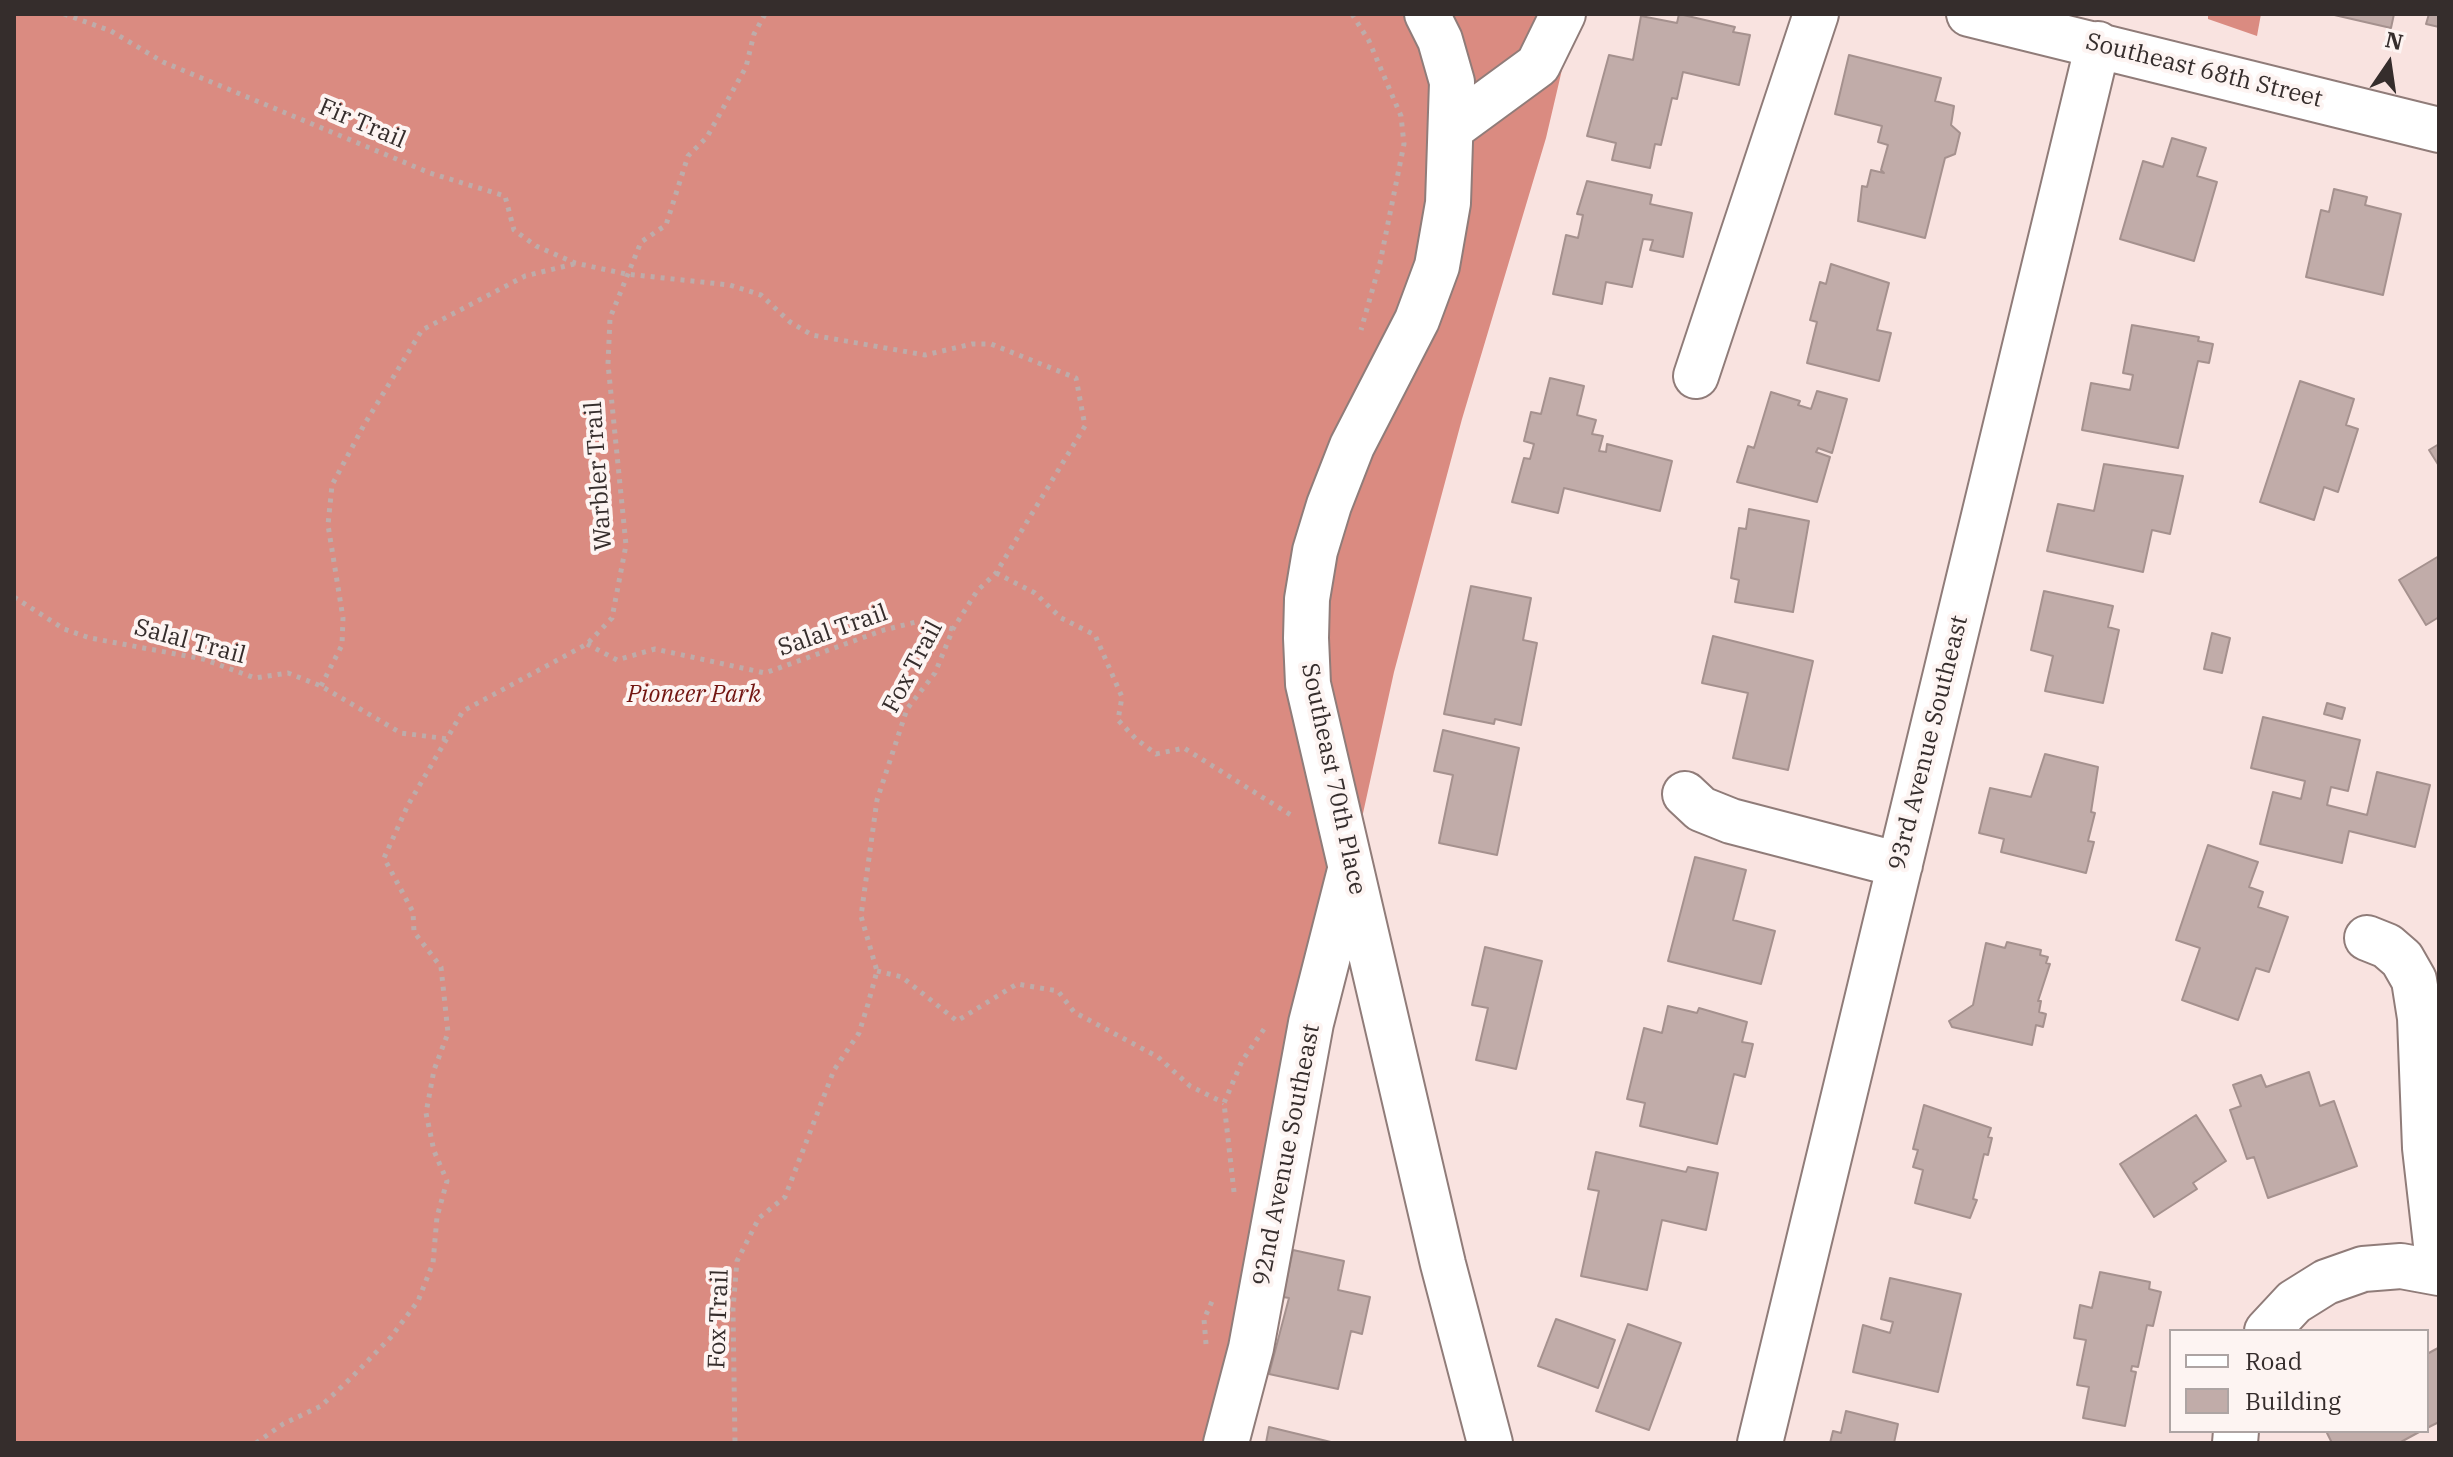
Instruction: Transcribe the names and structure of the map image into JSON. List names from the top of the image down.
{
  "streets": {
    "street": [
      "Southeast 68th Street",
      "93rd Avenue Southeast",
      "Southeast 70th Place",
      "92nd Avenue Southeast"
    ],
    "path": [
      "Fir Trail",
      "Warbler Trail",
      "Salal Trail",
      "Fox Trail"
    ]
  },
  "crossings": [
    ["Southeast 68th Street", "93rd Avenue Southeast"],
    ["Fir Trail", "Warbler Trail"],
    ["Fir Trail", "Fox Trail"],
    ["Warbler Trail", "Salal Trail"],
    ["Warbler Trail", "Fox Trail"],
    ["Salal Trail", "Fox Trail"],
    ["Southeast 70th Place", "92nd Avenue Southeast"]
  ],
  "parks": ["Pioneer Park"],
  "legend": ["Road", "Building"],
  "north": "top"
}
